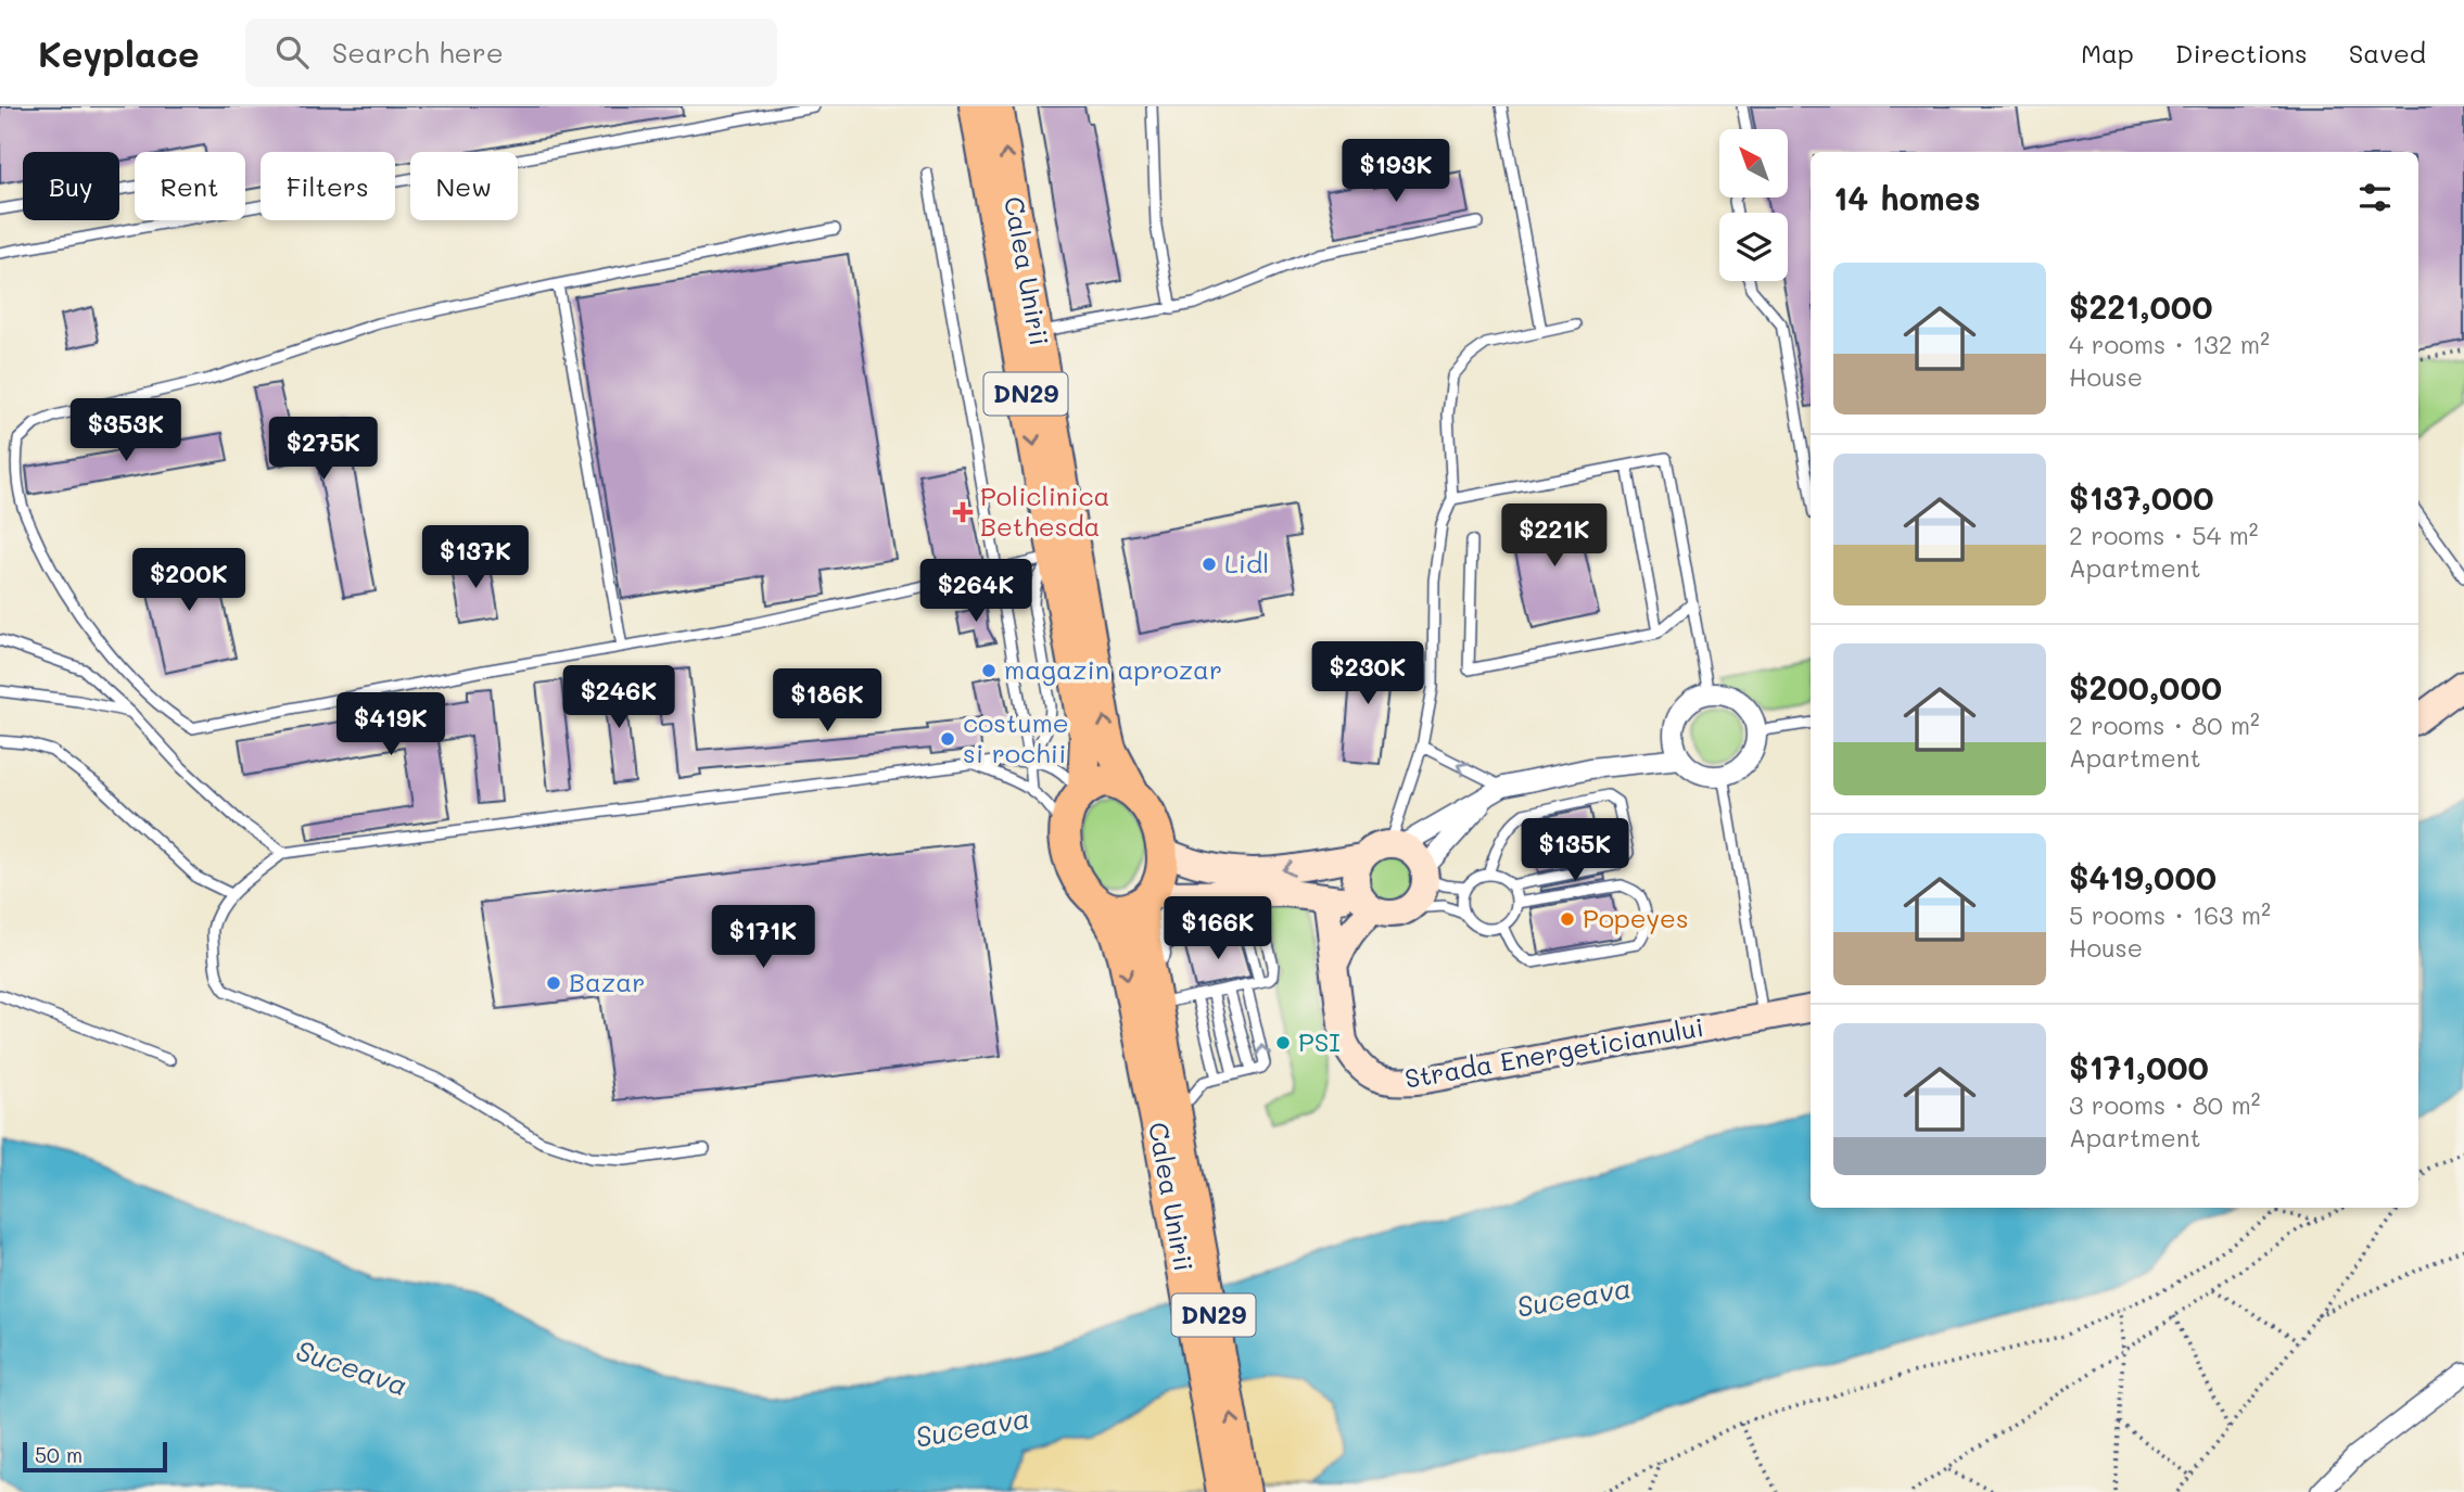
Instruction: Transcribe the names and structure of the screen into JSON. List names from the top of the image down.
{
  "streets": {
    "main road": ["Calea Unirii", "DN29"],
    "street": ["Strada Energeticianului"]
  },
  "crossings": [
    ["Calea Unirii", "DN29"]
  ],
  "water": ["Suceava"],
  "places": {
    "health": ["Policlinica Bethesda"],
    "other": [
      "Lidl",
      "magazin aprozar",
      "costume si rochii",
      "Popeyes",
      "Bazar",
      "PSI"
    ]
  },
  "scale_bar": "50 m",
  "north": "top left",
  "page": {
    "header": "Keyplace",
    "search": "Search here",
    "nav": ["Map", "Directions", "Saved"],
    "price": [
      "$193K",
      "$353K",
      "$275K",
      "$221K",
      "$137K",
      "$200K",
      "$264K",
      "$230K",
      "$246K",
      "$186K",
      "$419K",
      "$135K",
      "$166K",
      "$171K"
    ],
    "chip": [
      "Buy",
      "Rent",
      "Filters",
      "New"
    ],
    "heading": "14 homes",
    "list": [
      {
        "name": "$221,000",
        "note": "4 rooms · 132 m² · House"
      },
      {
        "name": "$137,000",
        "note": "2 rooms · 54 m² · Apartment"
      },
      {
        "name": "$200,000",
        "note": "2 rooms · 80 m² · Apartment"
      },
      {
        "name": "$419,000",
        "note": "5 rooms · 163 m² · House"
      },
      {
        "name": "$171,000",
        "note": "3 rooms · 80 m² · Apartment"
      }
    ],
    "scale": "50 m"
  }
}
